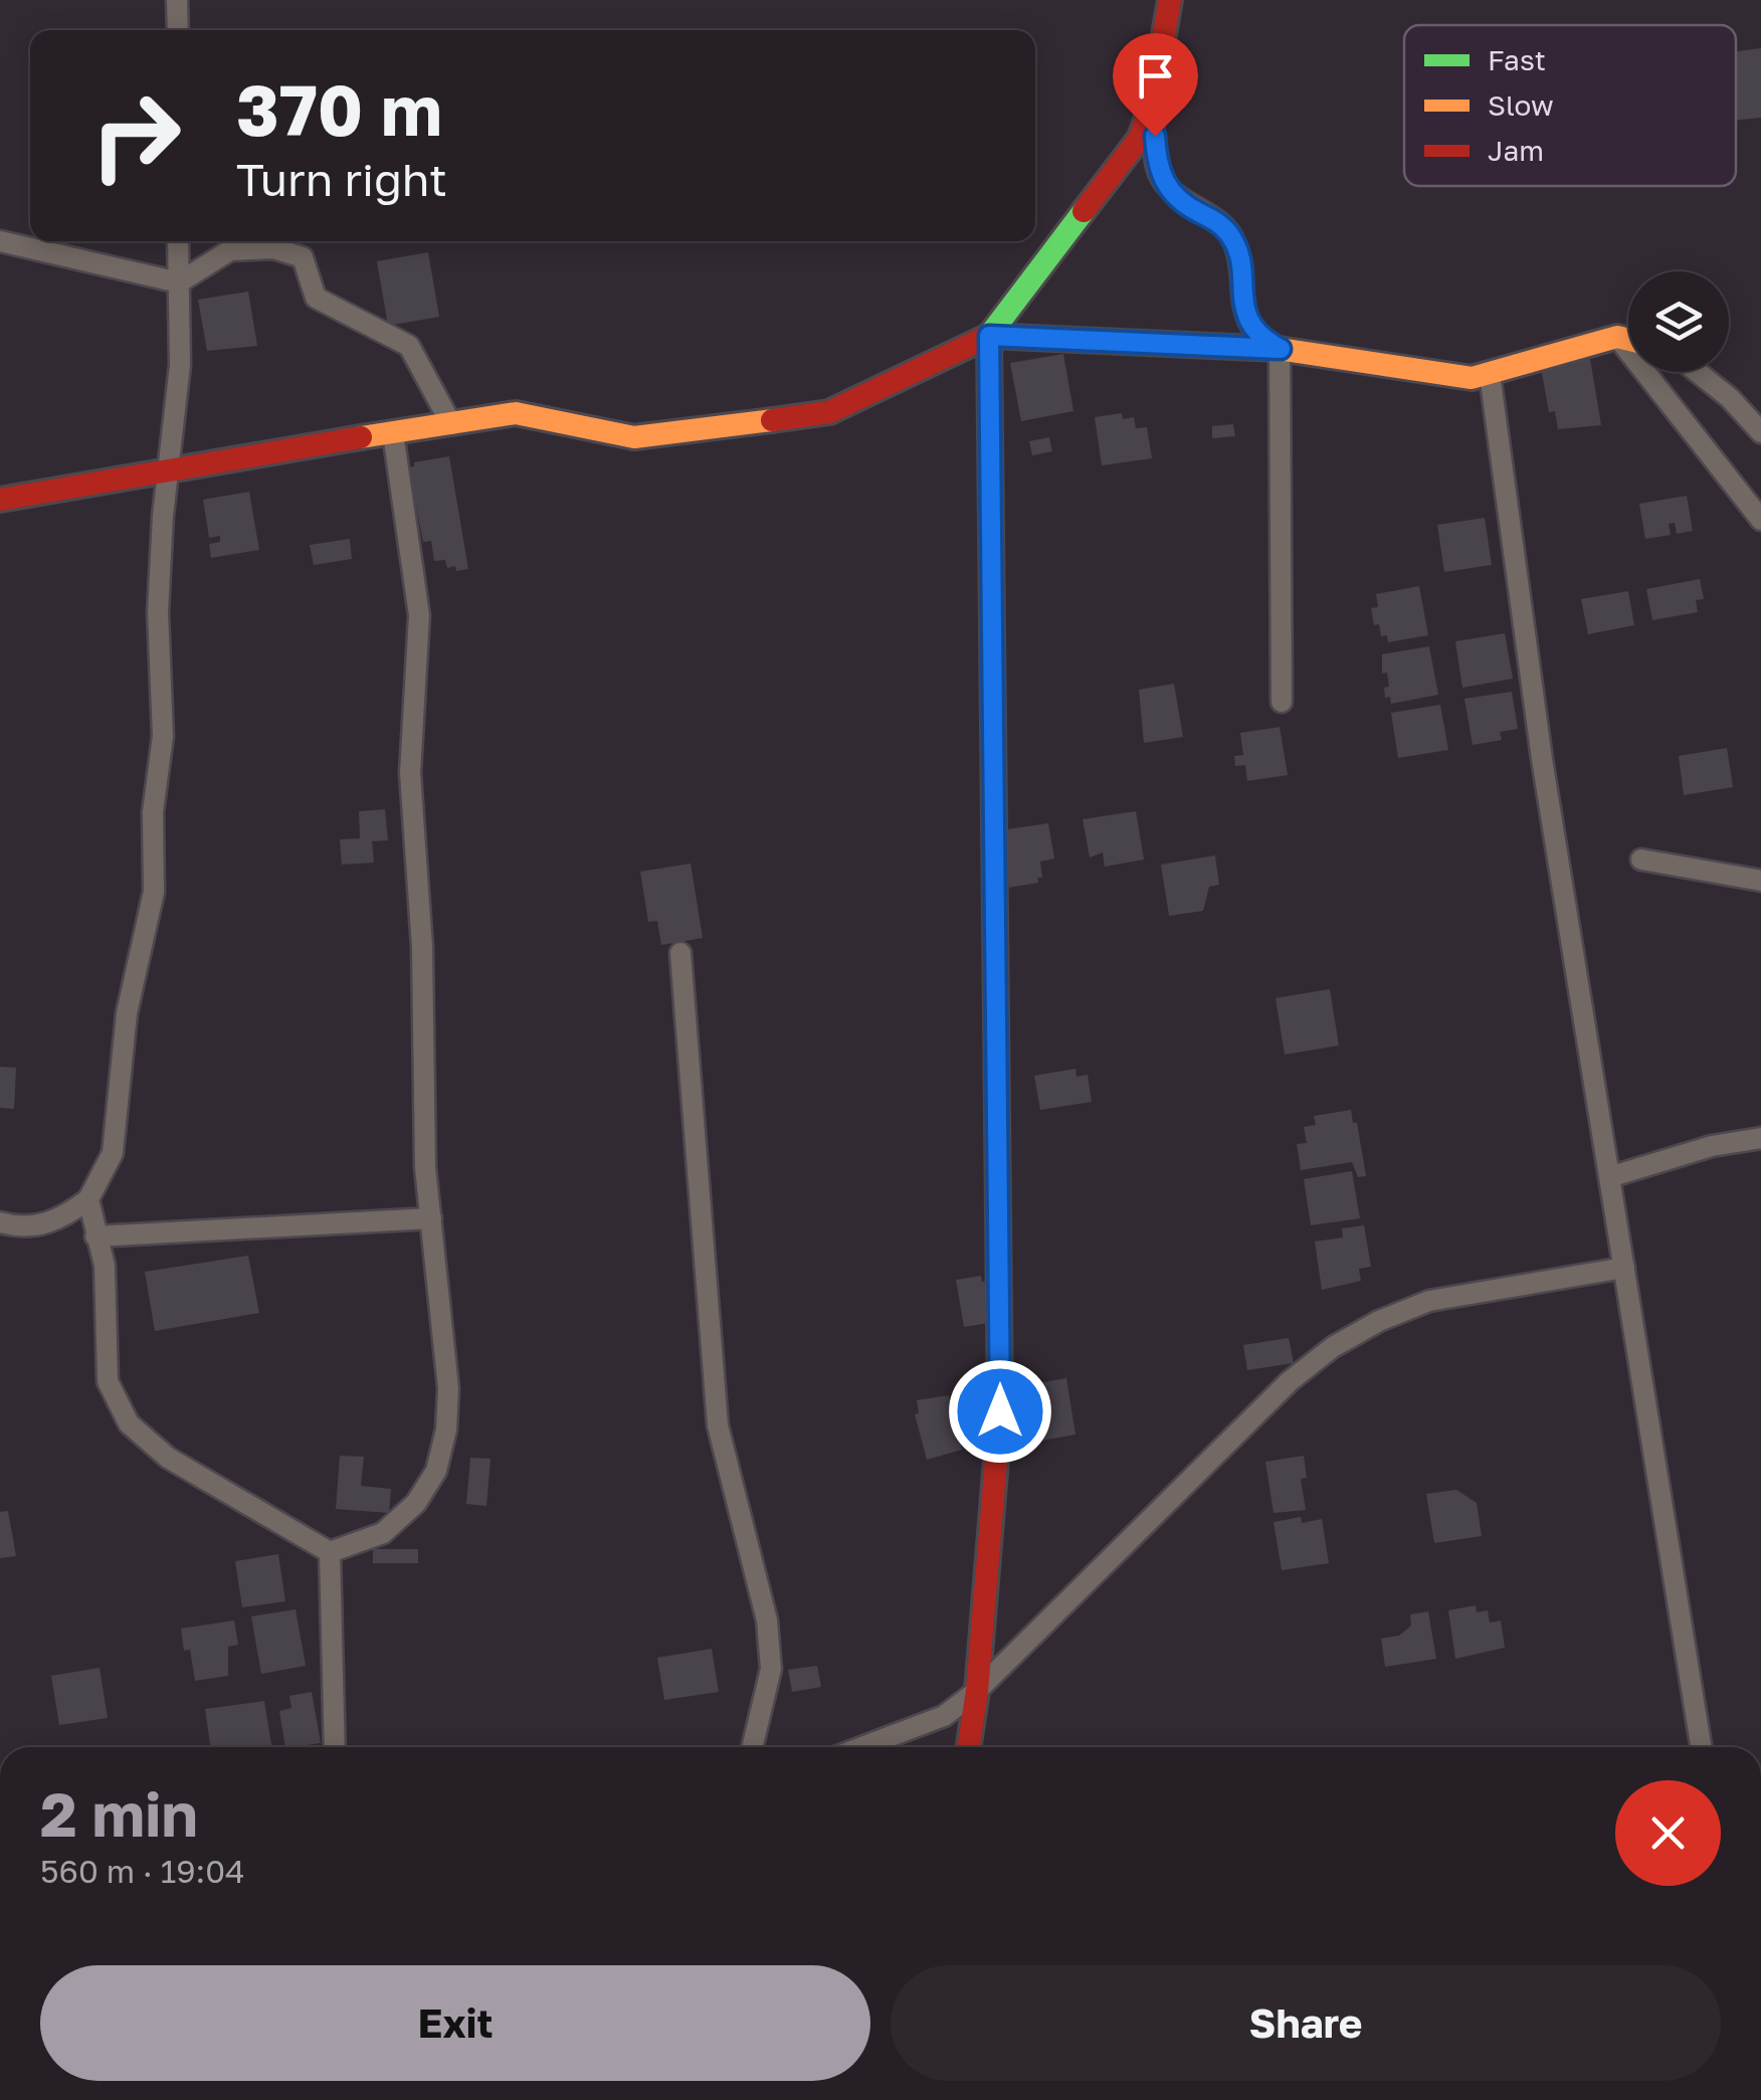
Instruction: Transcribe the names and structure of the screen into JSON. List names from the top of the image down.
{
  "legend": ["Fast", "Slow", "Jam"],
  "page": {
    "turn": ["370 m", "Turn right"],
    "heading": ["2 min", "560 m · 19:04"],
    "buttons": ["Exit", "Share"]
  }
}
